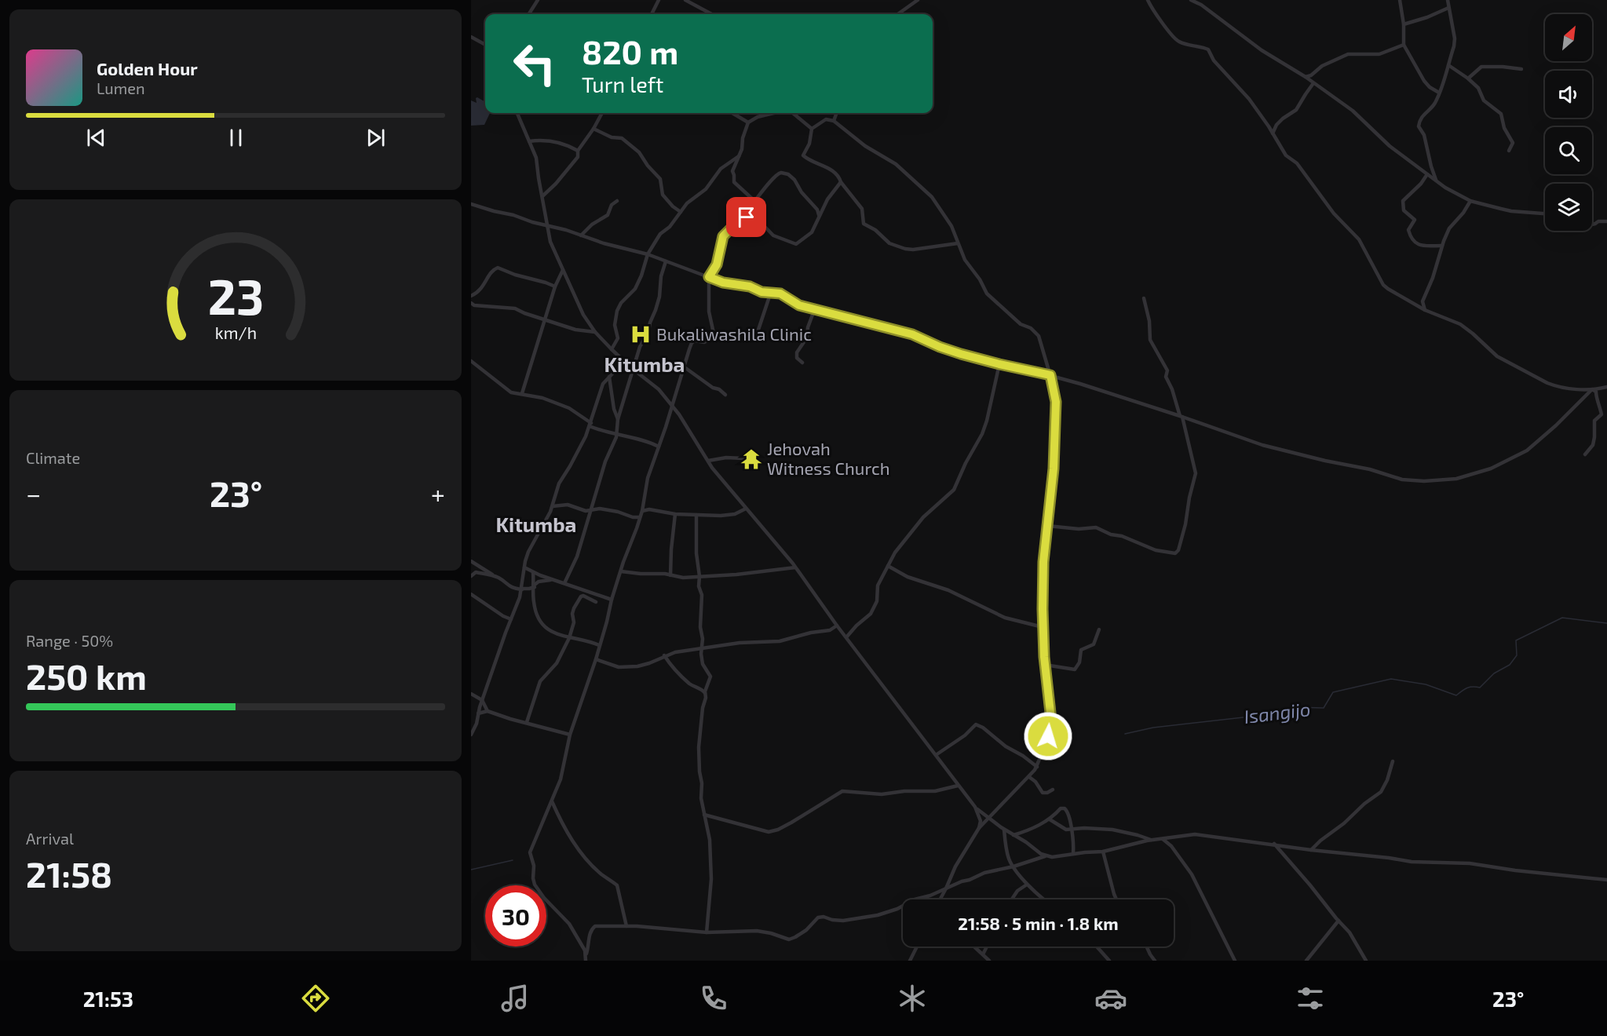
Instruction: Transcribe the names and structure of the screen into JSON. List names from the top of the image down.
{
  "districts": ["Kitumba", "Kitumba"],
  "water": ["Isangijo"],
  "places": {
    "hospital": ["Bukaliwashila Clinic"],
    "temple": ["Jehovah Witness Church"]
  },
  "north": "top right",
  "page": {
    "turn": ["820 m", "Turn left"],
    "song": ["Golden Hour", "Lumen"],
    "tile": [
      "Climate",
      ["Range · 50%", "250 km"],
      ["Arrival", "21:58"]
    ],
    "heat": ["−", "23°", "+"],
    "limit": "30",
    "trip": "21:58 · 5 min · 1.8 km",
    "tabs": ["21:53", "23°"],
    "gauge": ["23", "km/h"]
  }
}
